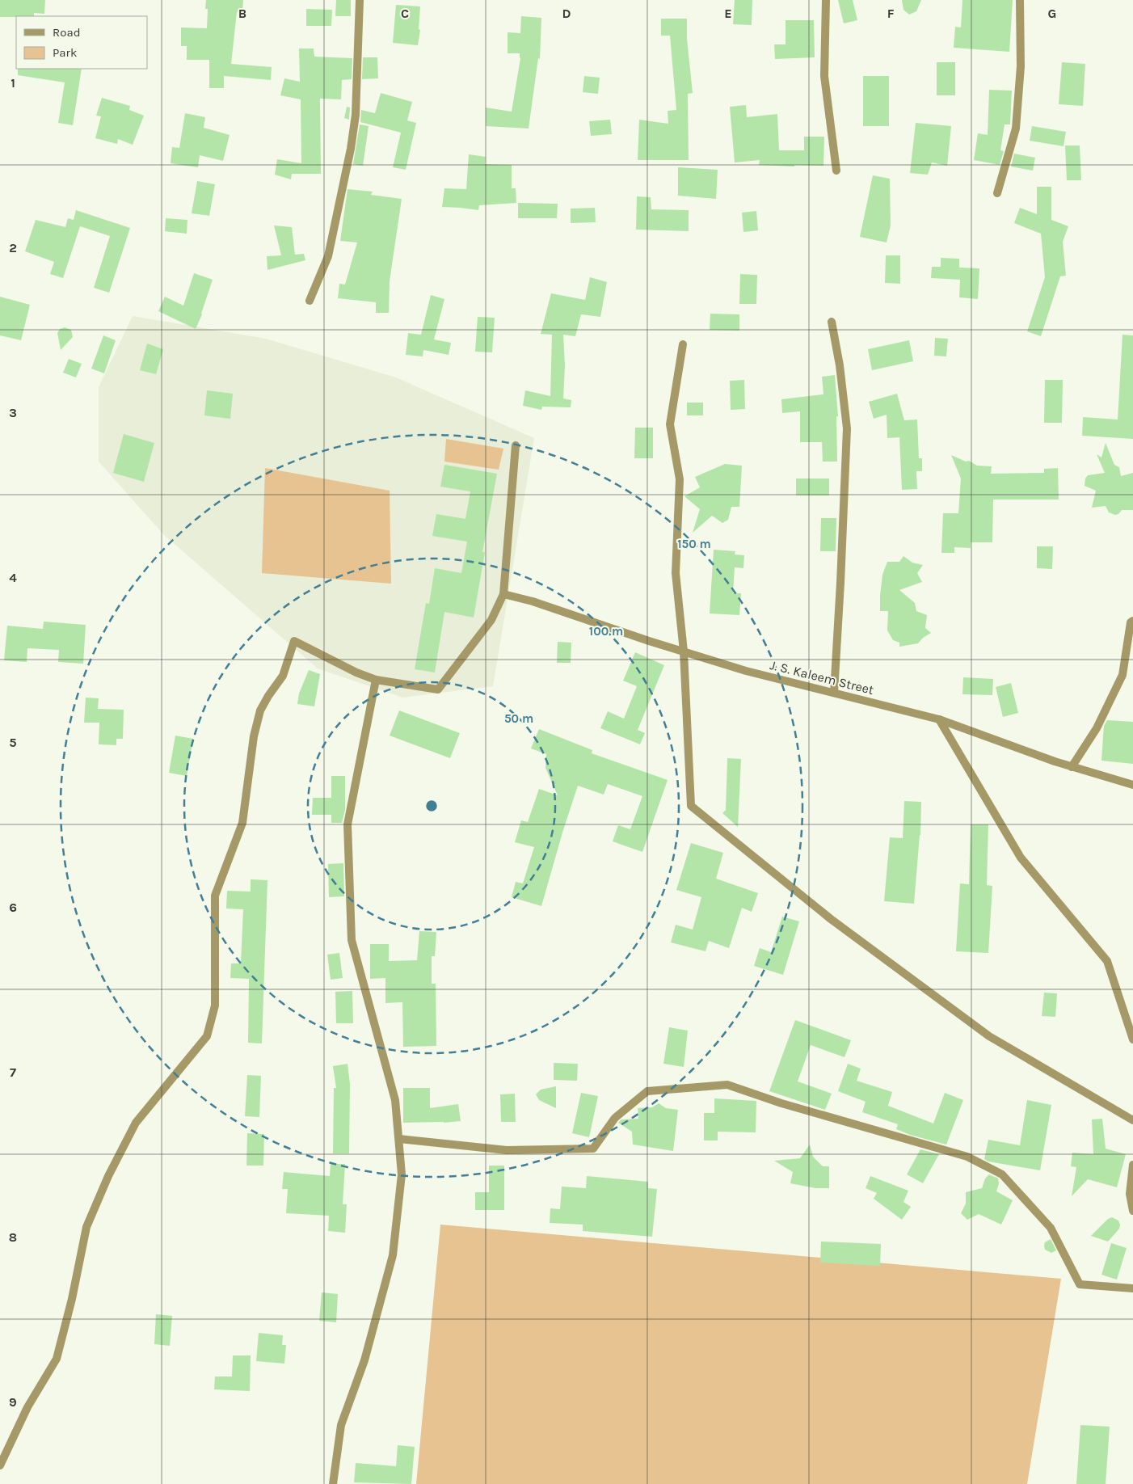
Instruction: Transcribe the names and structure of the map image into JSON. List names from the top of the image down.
{
  "streets": {
    "street": ["J. S. Kaleem Street"]
  },
  "legend": ["Road", "Park"],
  "grid": {
    "columns": [
      "B",
      "C",
      "D",
      "E",
      "F",
      "G"
    ],
    "rows": [
      "1",
      "2",
      "3",
      "4",
      "5",
      "6",
      "7",
      "8",
      "9"
    ]
  },
  "rings": ["150 m", "100 m", "50 m"]
}
